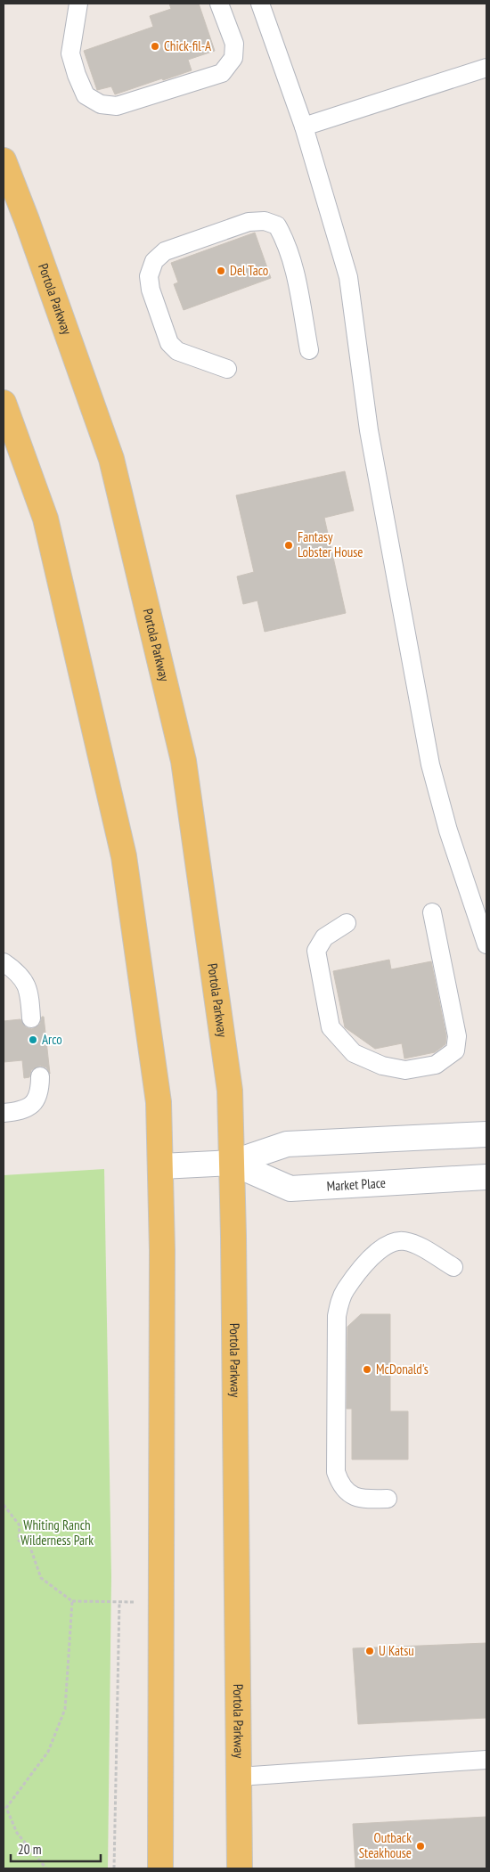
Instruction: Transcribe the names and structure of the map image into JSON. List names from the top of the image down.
{
  "streets": {
    "main road": ["Portola Parkway"],
    "street": ["Market Place"]
  },
  "crossings": [
    ["Portola Parkway", "Market Place"]
  ],
  "parks": ["Whiting Ranch Wilderness Park"],
  "places": [
    "Chick-fil-A",
    "Del Taco",
    "Fantasy Lobster House",
    "Arco",
    "McDonald's",
    "U Katsu",
    "Outback Steakhouse"
  ],
  "scale_bar": "20 m"
}
